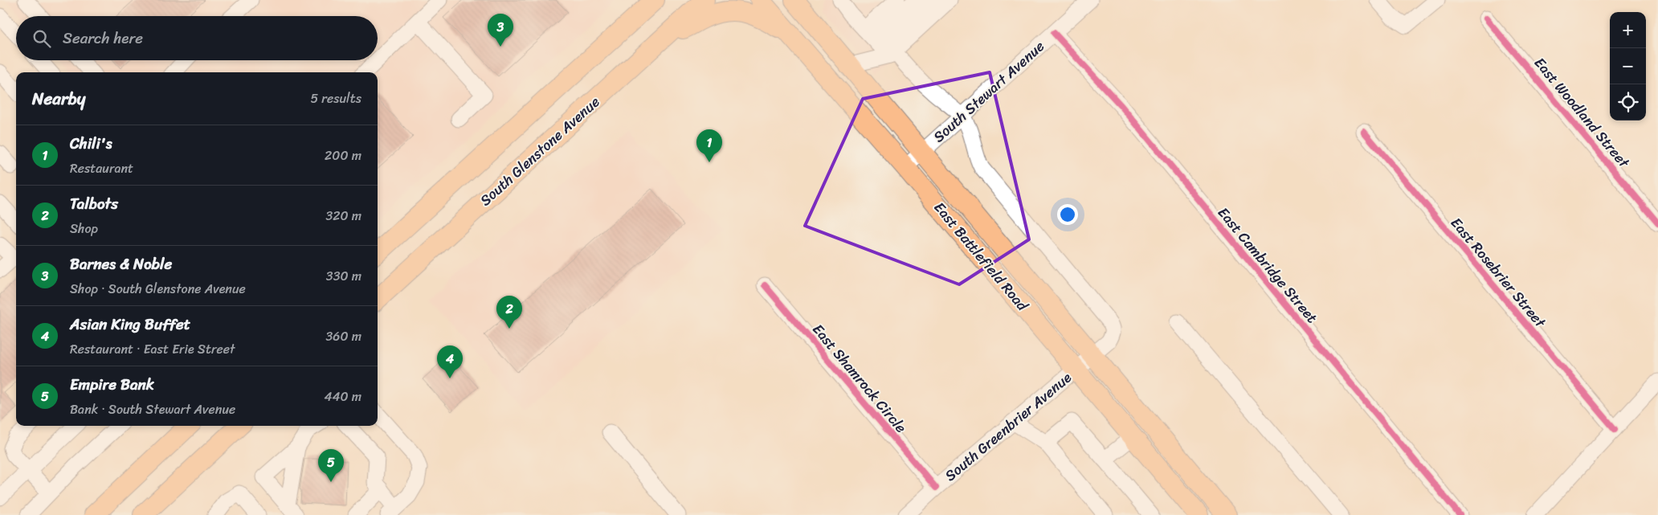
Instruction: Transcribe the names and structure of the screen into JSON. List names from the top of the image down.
{
  "streets": {
    "main road": ["South Glenstone Avenue", "East Battlefield Road"],
    "street": [
      "South Stewart Avenue",
      "East Woodland Street",
      "East Cambridge Street",
      "East Rosebrier Street",
      "East Shamrock Circle",
      "South Greenbrier Avenue"
    ]
  },
  "crossings": [
    ["South Stewart Avenue", "East Battlefield Road"],
    ["South Stewart Avenue", "East Cambridge Street"],
    ["South Stewart Avenue", "South Greenbrier Avenue"],
    ["East Battlefield Road", "South Greenbrier Avenue"],
    ["East Shamrock Circle", "South Greenbrier Avenue"]
  ],
  "page": {
    "map_buttons": ["+", "−"],
    "pins": [
      "3",
      "1",
      "2",
      "4",
      "5"
    ],
    "search": "Search here",
    "heading": ["Nearby", "5 results"],
    "list": [
      {
        "mark": "1",
        "name": "Chili's",
        "note": "Restaurant",
        "value": "200 m"
      },
      {
        "mark": "2",
        "name": "Talbots",
        "note": "Shop",
        "value": "320 m"
      },
      {
        "mark": "3",
        "name": "Barnes & Noble",
        "note": "Shop · South Glenstone Avenue",
        "value": "330 m"
      },
      {
        "mark": "4",
        "name": "Asian King Buffet",
        "note": "Restaurant · East Erie Street",
        "value": "360 m"
      },
      {
        "mark": "5",
        "name": "Empire Bank",
        "note": "Bank · South Stewart Avenue",
        "value": "440 m"
      }
    ]
  }
}
